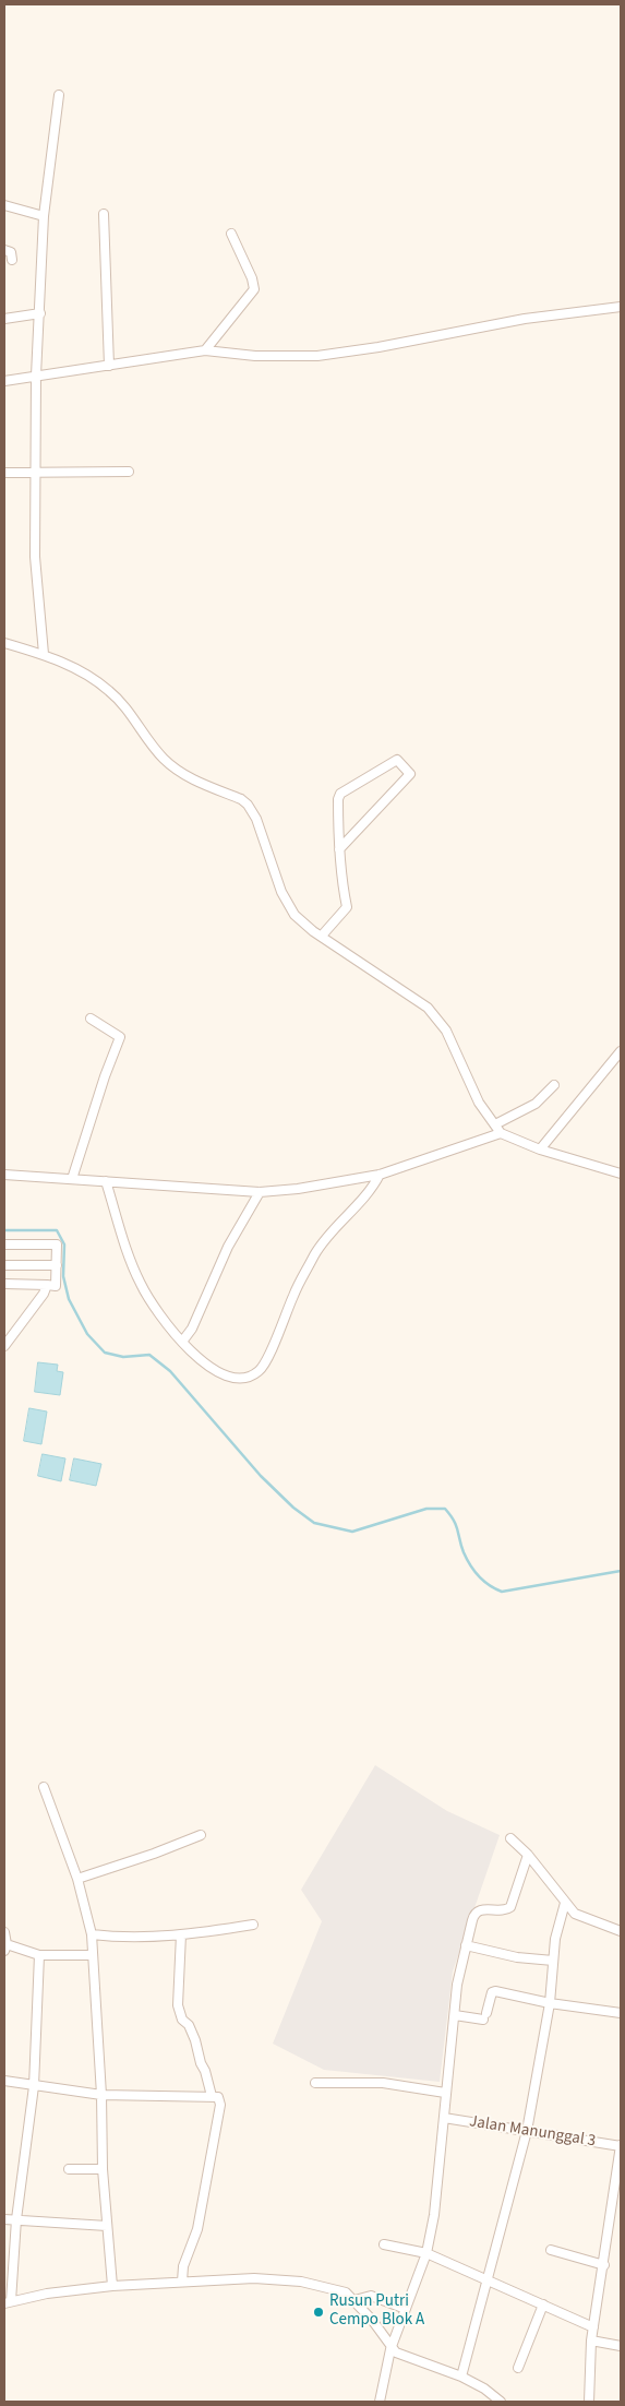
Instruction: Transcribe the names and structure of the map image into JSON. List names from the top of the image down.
{
  "streets": {
    "street": ["Jalan Manunggal 3"]
  },
  "places": ["Rusun Putri Cempo Blok A"]
}
